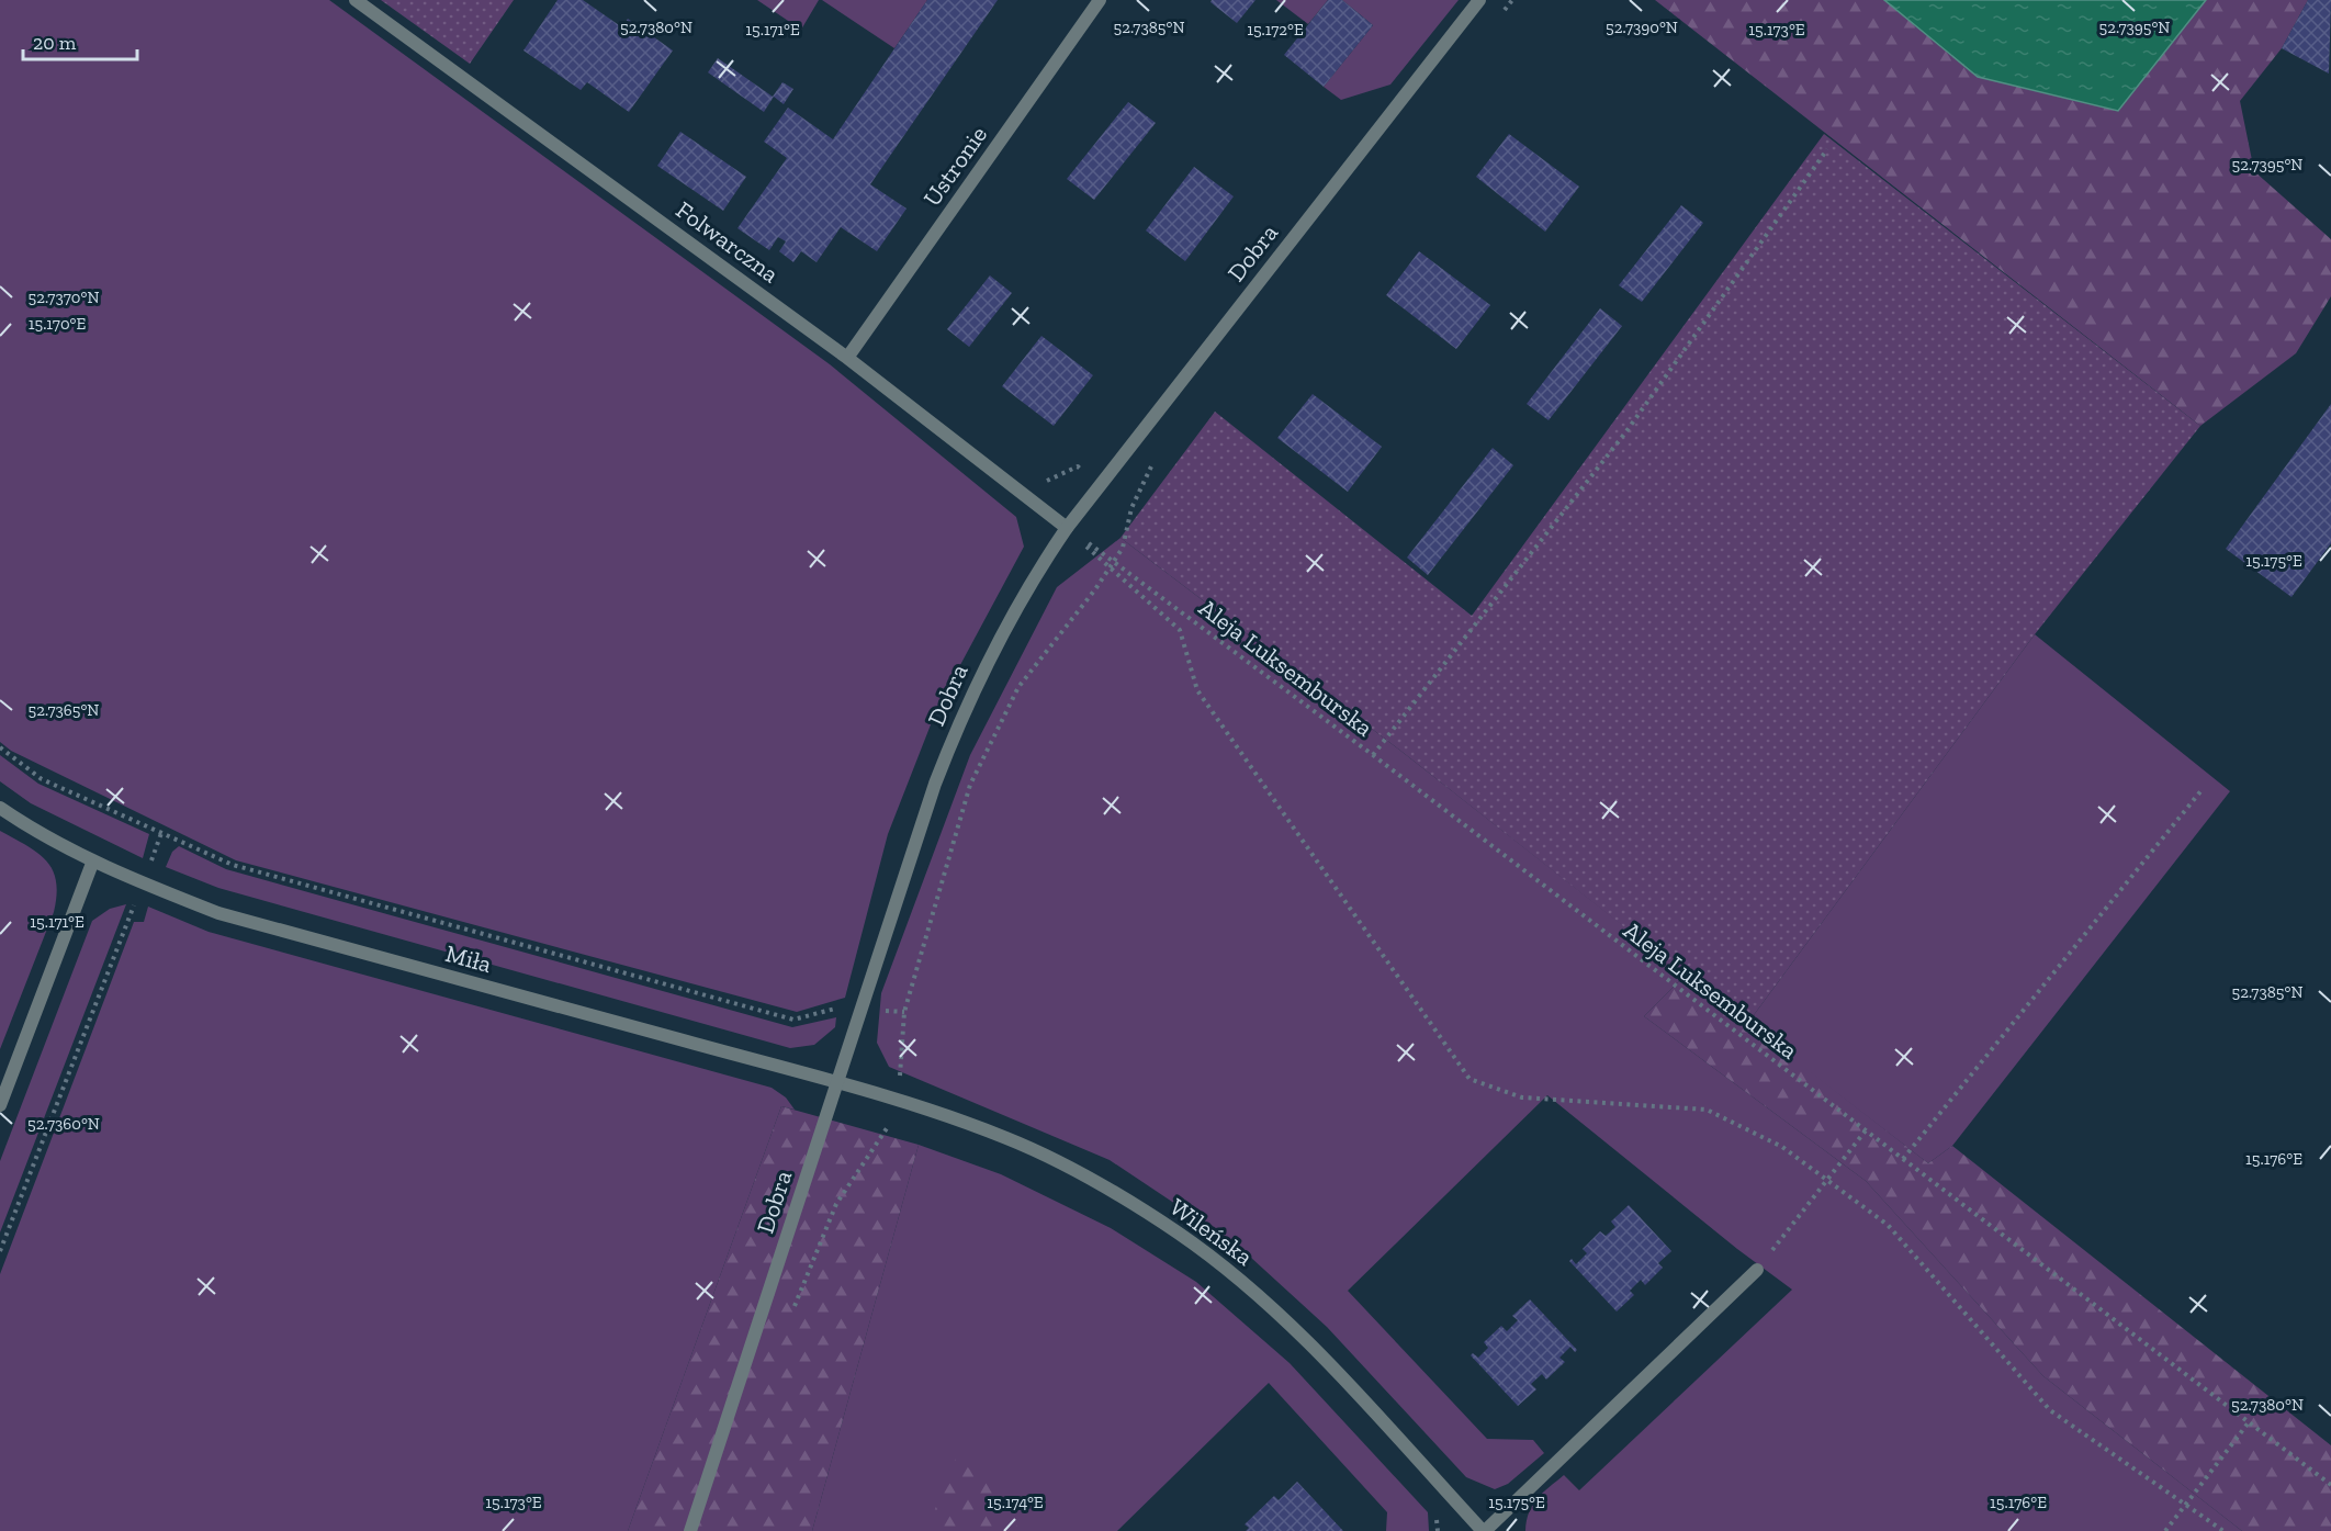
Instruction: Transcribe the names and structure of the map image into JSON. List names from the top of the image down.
{
  "streets": {
    "street": [
      "Ustronie",
      "Folwarczna",
      "Dobra",
      "Miła",
      "Wileńska"
    ],
    "path": ["Aleja Luksemburska"]
  },
  "crossings": [
    ["Ustronie", "Folwarczna"],
    ["Folwarczna", "Dobra"],
    ["Folwarczna", "Aleja Luksemburska"],
    ["Dobra", "Aleja Luksemburska"],
    ["Dobra", "Miła"],
    ["Dobra", "Wileńska"],
    ["Miła", "Wileńska"]
  ],
  "scale_bar": "20 m",
  "coordinates": [
    "52.7380°N",
    "52.7385°N",
    "52.7390°N",
    "52.7395°N",
    "15.171°E",
    "15.172°E",
    "15.173°E",
    "52.7370°N",
    "15.170°E",
    "15.175°E",
    "52.7365°N",
    "52.7360°N",
    "15.176°E",
    "15.174°E"
  ]
}
